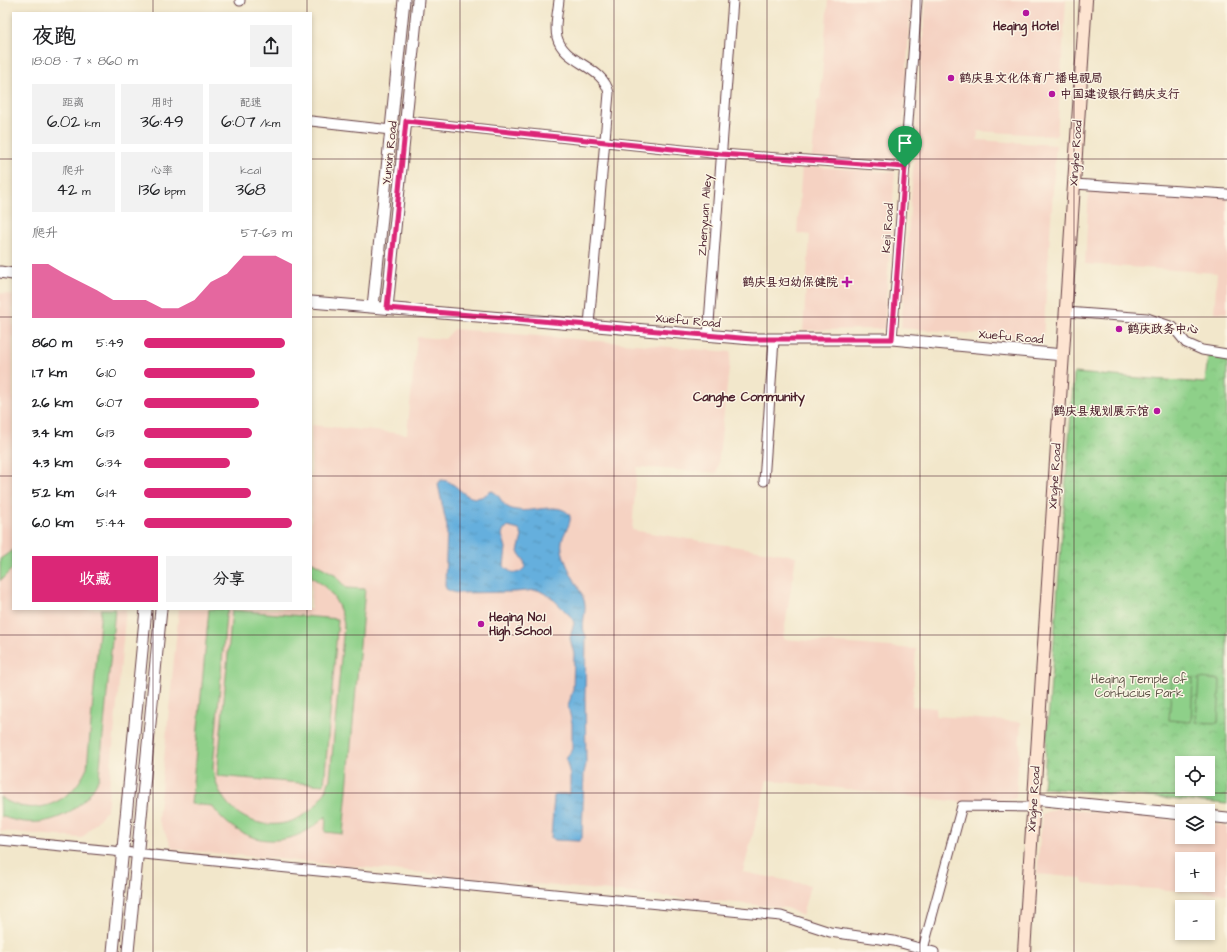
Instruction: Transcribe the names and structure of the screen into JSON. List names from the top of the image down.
{
  "streets": {
    "main road": ["Xinghe Road"],
    "street": [
      "Yunxin Road",
      "Zhenyuan Alley",
      "Keji Road",
      "Xuefu Road"
    ]
  },
  "crossings": [
    ["Yunxin Road", "Xuefu Road"],
    ["Xinghe Road", "Xuefu Road"],
    ["Zhenyuan Alley", "Xuefu Road"],
    ["Keji Road", "Xuefu Road"]
  ],
  "districts": ["Canghe Community"],
  "parks": ["Heqing Temple of Confucius Park"],
  "places": {
    "other": [
      "Heqing Hotel",
      "鹤庆县文化体育广播电视局",
      "中国建设银行鹤庆支行",
      "鹤庆政务中心",
      "鹤庆县规划展示馆",
      "Heqing No.1 High School"
    ],
    "health": ["鹤庆县妇幼保健院"]
  },
  "page": {
    "heading": ["夜跑", "18:08 · 7 × 860 m"],
    "stats": [
      ["距离", "6.02 km"],
      ["用时", "36:49"],
      ["配速", "6:07 /km"],
      ["爬升", "42 m"],
      ["心率", "136 bpm"],
      ["kcal", "368"]
    ],
    "chart": ["爬升", "57–63 m"],
    "list": [
      {
        "name": "860 m",
        "note": "5:49"
      },
      {
        "name": "1.7 km",
        "note": "6:10"
      },
      {
        "name": "2.6 km",
        "note": "6:07"
      },
      {
        "name": "3.4 km",
        "note": "6:13"
      },
      {
        "name": "4.3 km",
        "note": "6:34"
      },
      {
        "name": "5.2 km",
        "note": "6:14"
      },
      {
        "name": "6.0 km",
        "note": "5:44"
      }
    ],
    "buttons": ["收藏", "分享"],
    "map_buttons": ["+", "−"]
  }
}
